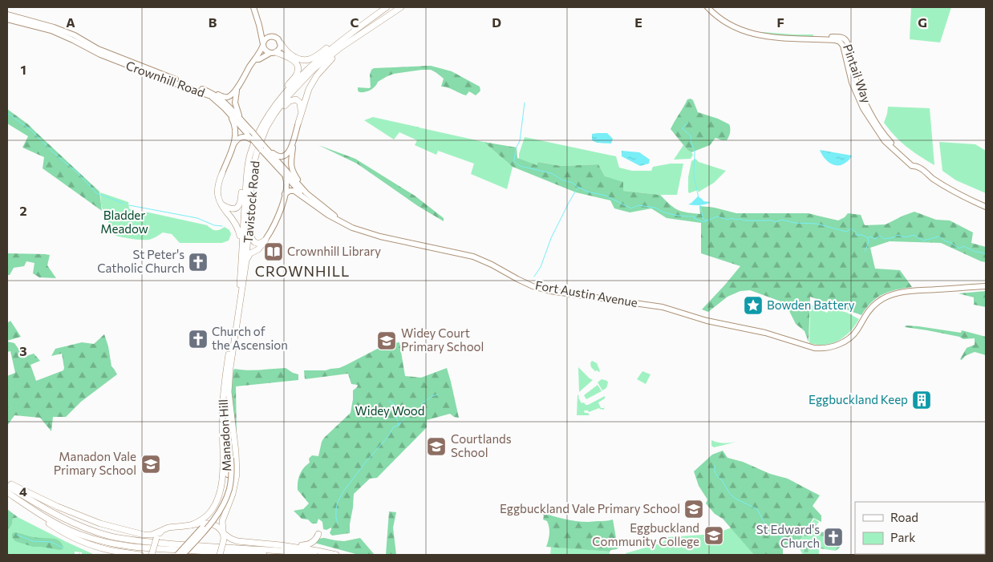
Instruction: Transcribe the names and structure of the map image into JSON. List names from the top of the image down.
{
  "streets": {
    "highway": ["Tavistock Road", "Manadon Hill"],
    "main road": ["Pintail Way", "Crownhill Road", "Fort Austin Avenue"]
  },
  "crossings": [
    ["Crownhill Road", "Fort Austin Avenue"],
    ["Tavistock Road", "Manadon Hill"]
  ],
  "districts": ["CROWNHILL"],
  "parks": ["Bladder Meadow", "Widey Wood"],
  "places": {
    "library": ["Crownhill Library"],
    "church": ["St Peter's Catholic Church", "Church of the Ascension", "St Edward's Church"],
    "place": ["Bowden Battery"],
    "school or university": [
      "Widey Court Primary School",
      "Courtlands School",
      "Manadon Vale Primary School",
      "Eggbuckland Vale Primary School",
      "Eggbuckland Community College"
    ],
    "building": ["Eggbuckland Keep"]
  },
  "legend": ["Road", "Park"],
  "grid": {
    "columns": [
      "A",
      "B",
      "C",
      "D",
      "E",
      "F",
      "G"
    ],
    "rows": [
      "1",
      "2",
      "3",
      "4"
    ]
  }
}
